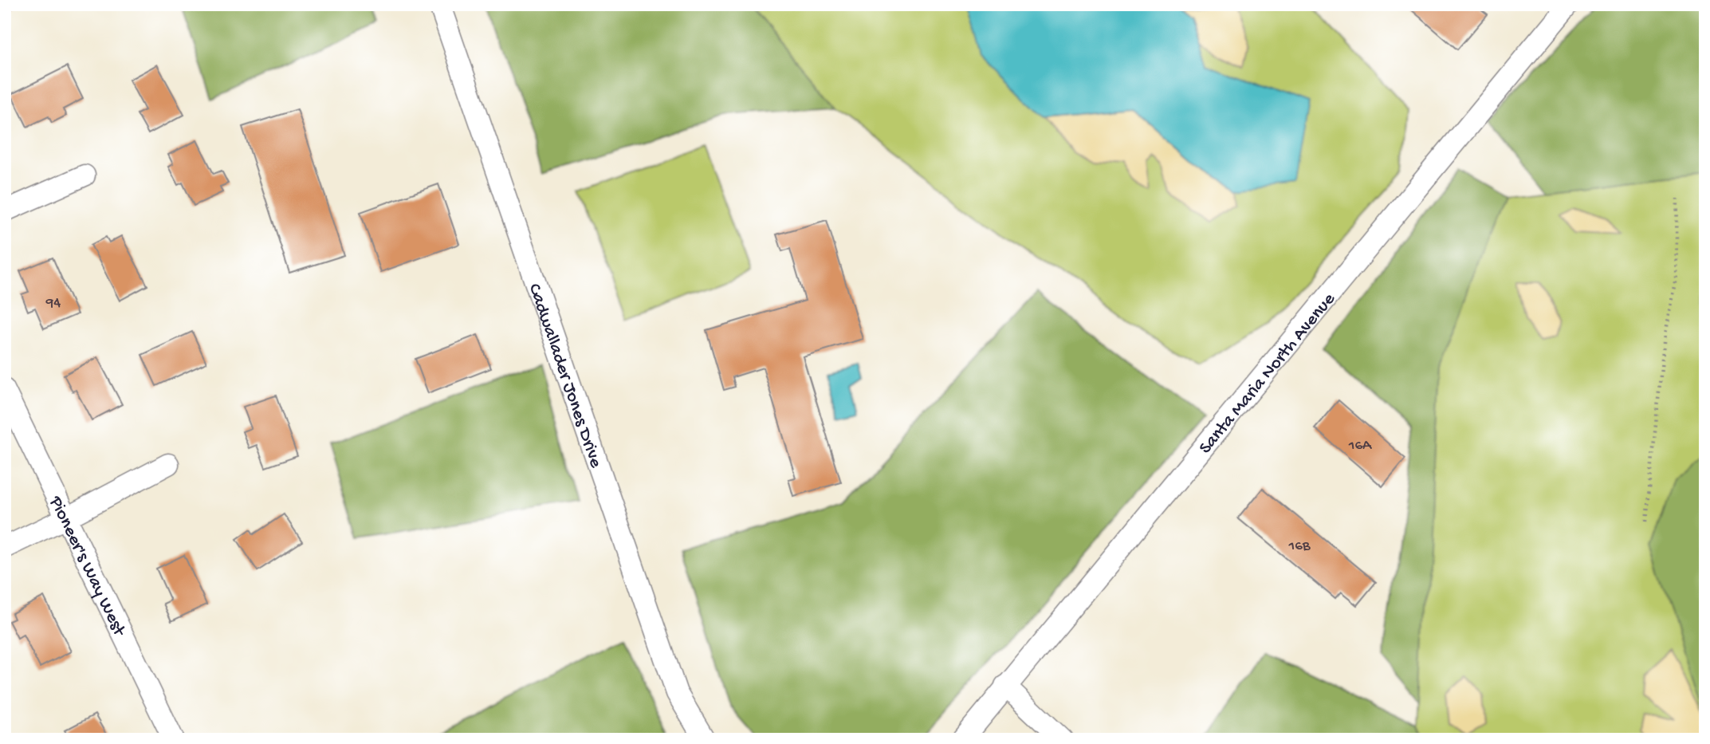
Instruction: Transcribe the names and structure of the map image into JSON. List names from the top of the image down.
{
  "streets": {
    "street": ["Santa Maria North Avenue", "Cadwallader Jones Drive", "Pioneer's Way West"]
  },
  "house_numbers": ["94", "16A", "16B"]
}
